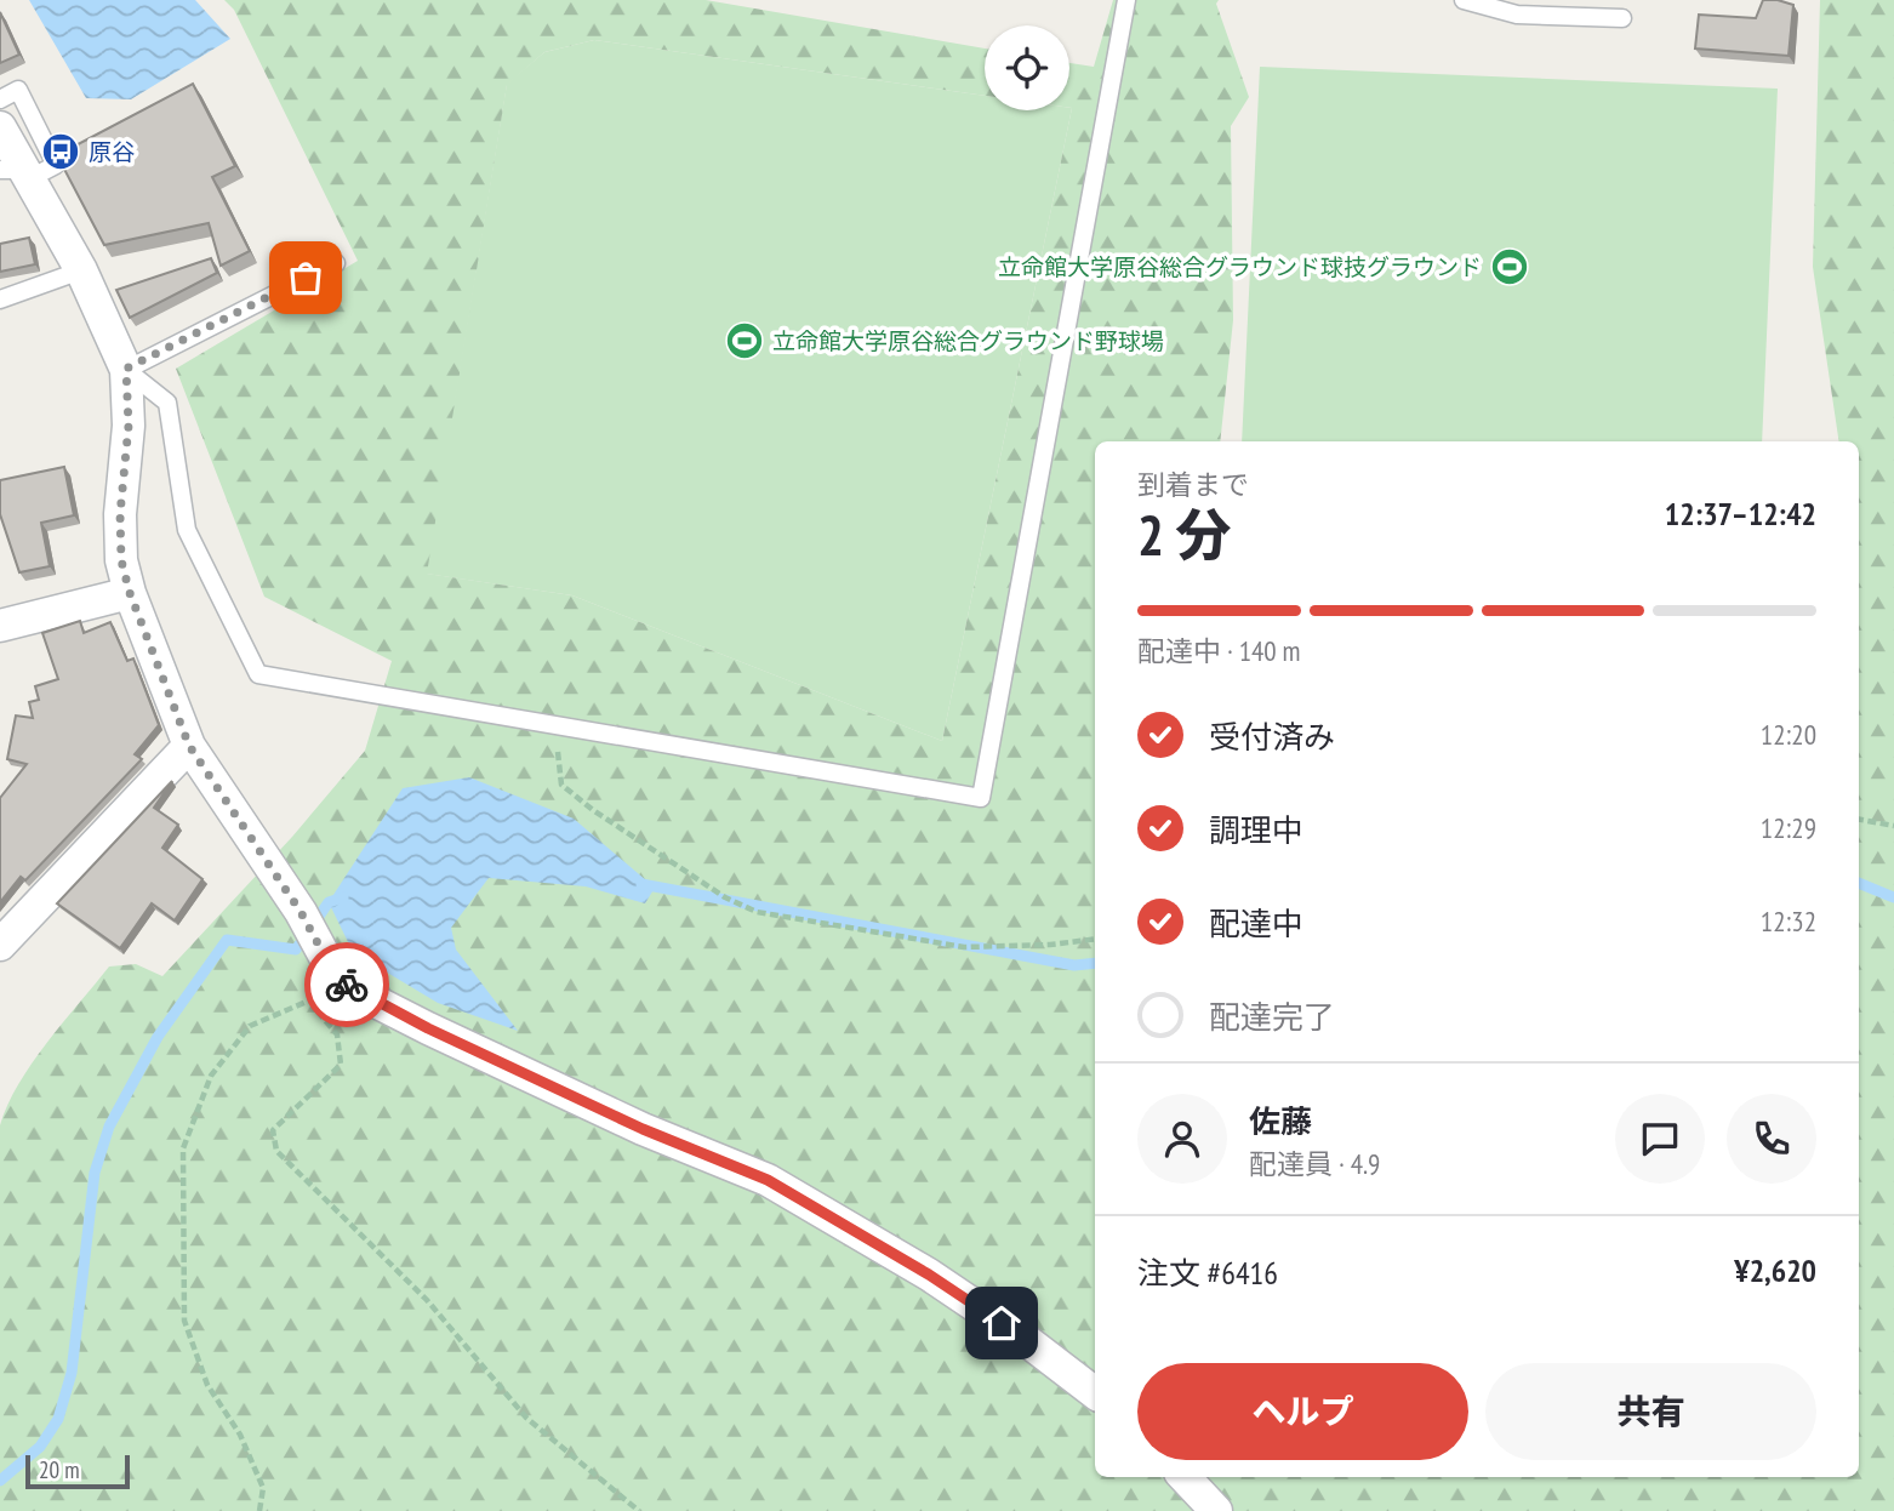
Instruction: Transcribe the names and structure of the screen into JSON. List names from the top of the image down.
{
  "places": {
    "bus stop": ["原谷"],
    "sports": ["立命館大学原谷総合グラウンド球技グラウンド", "立命館大学原谷総合グラウンド野球場"]
  },
  "scale_bar": "20 m",
  "page": {
    "heading": ["2 分", "到着まで", "12:37–12:42"],
    "panel": [
      "佐藤",
      "配達員 · 4.9",
      "注文 #6416",
      "¥2,620"
    ],
    "bar": "配達中 · 140 m",
    "list": [
      ["受付済み", "12:20"],
      ["調理中", "12:29"],
      ["配達中", "12:32"],
      "配達完了"
    ],
    "buttons": ["ヘルプ", "共有"],
    "scale": "20 m"
  }
}
